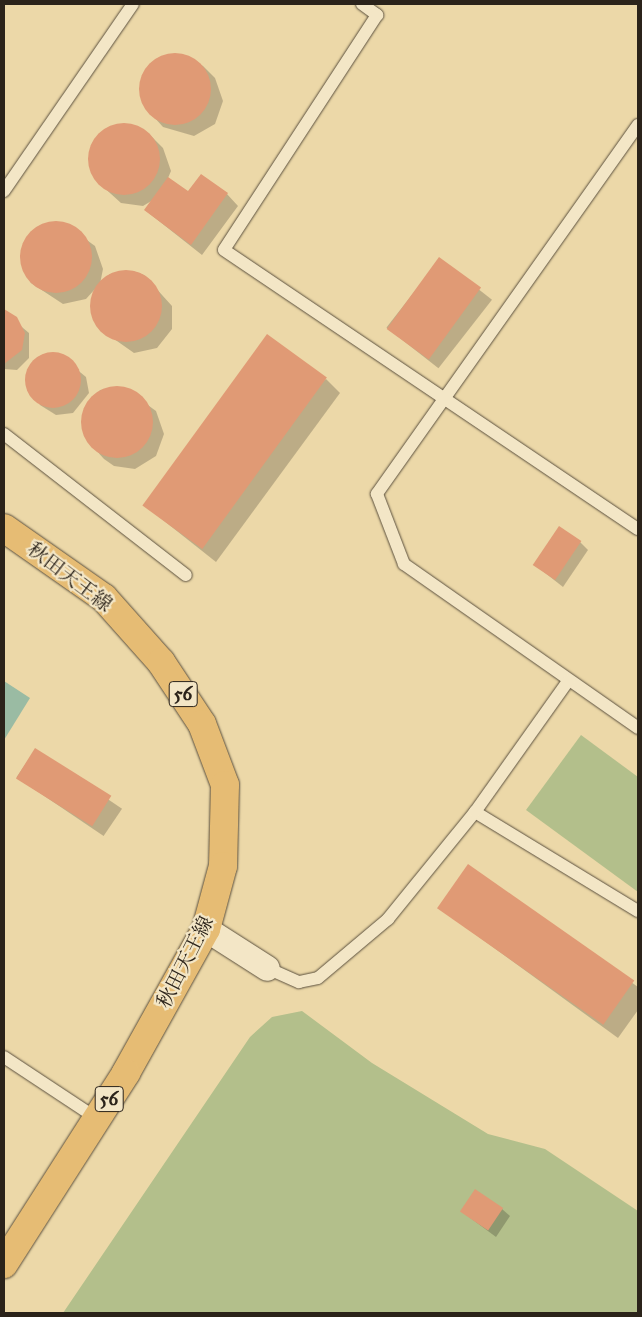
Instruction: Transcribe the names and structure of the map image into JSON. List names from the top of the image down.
{
  "streets": {
    "main road": ["秋田天王線", "56"]
  }
}
